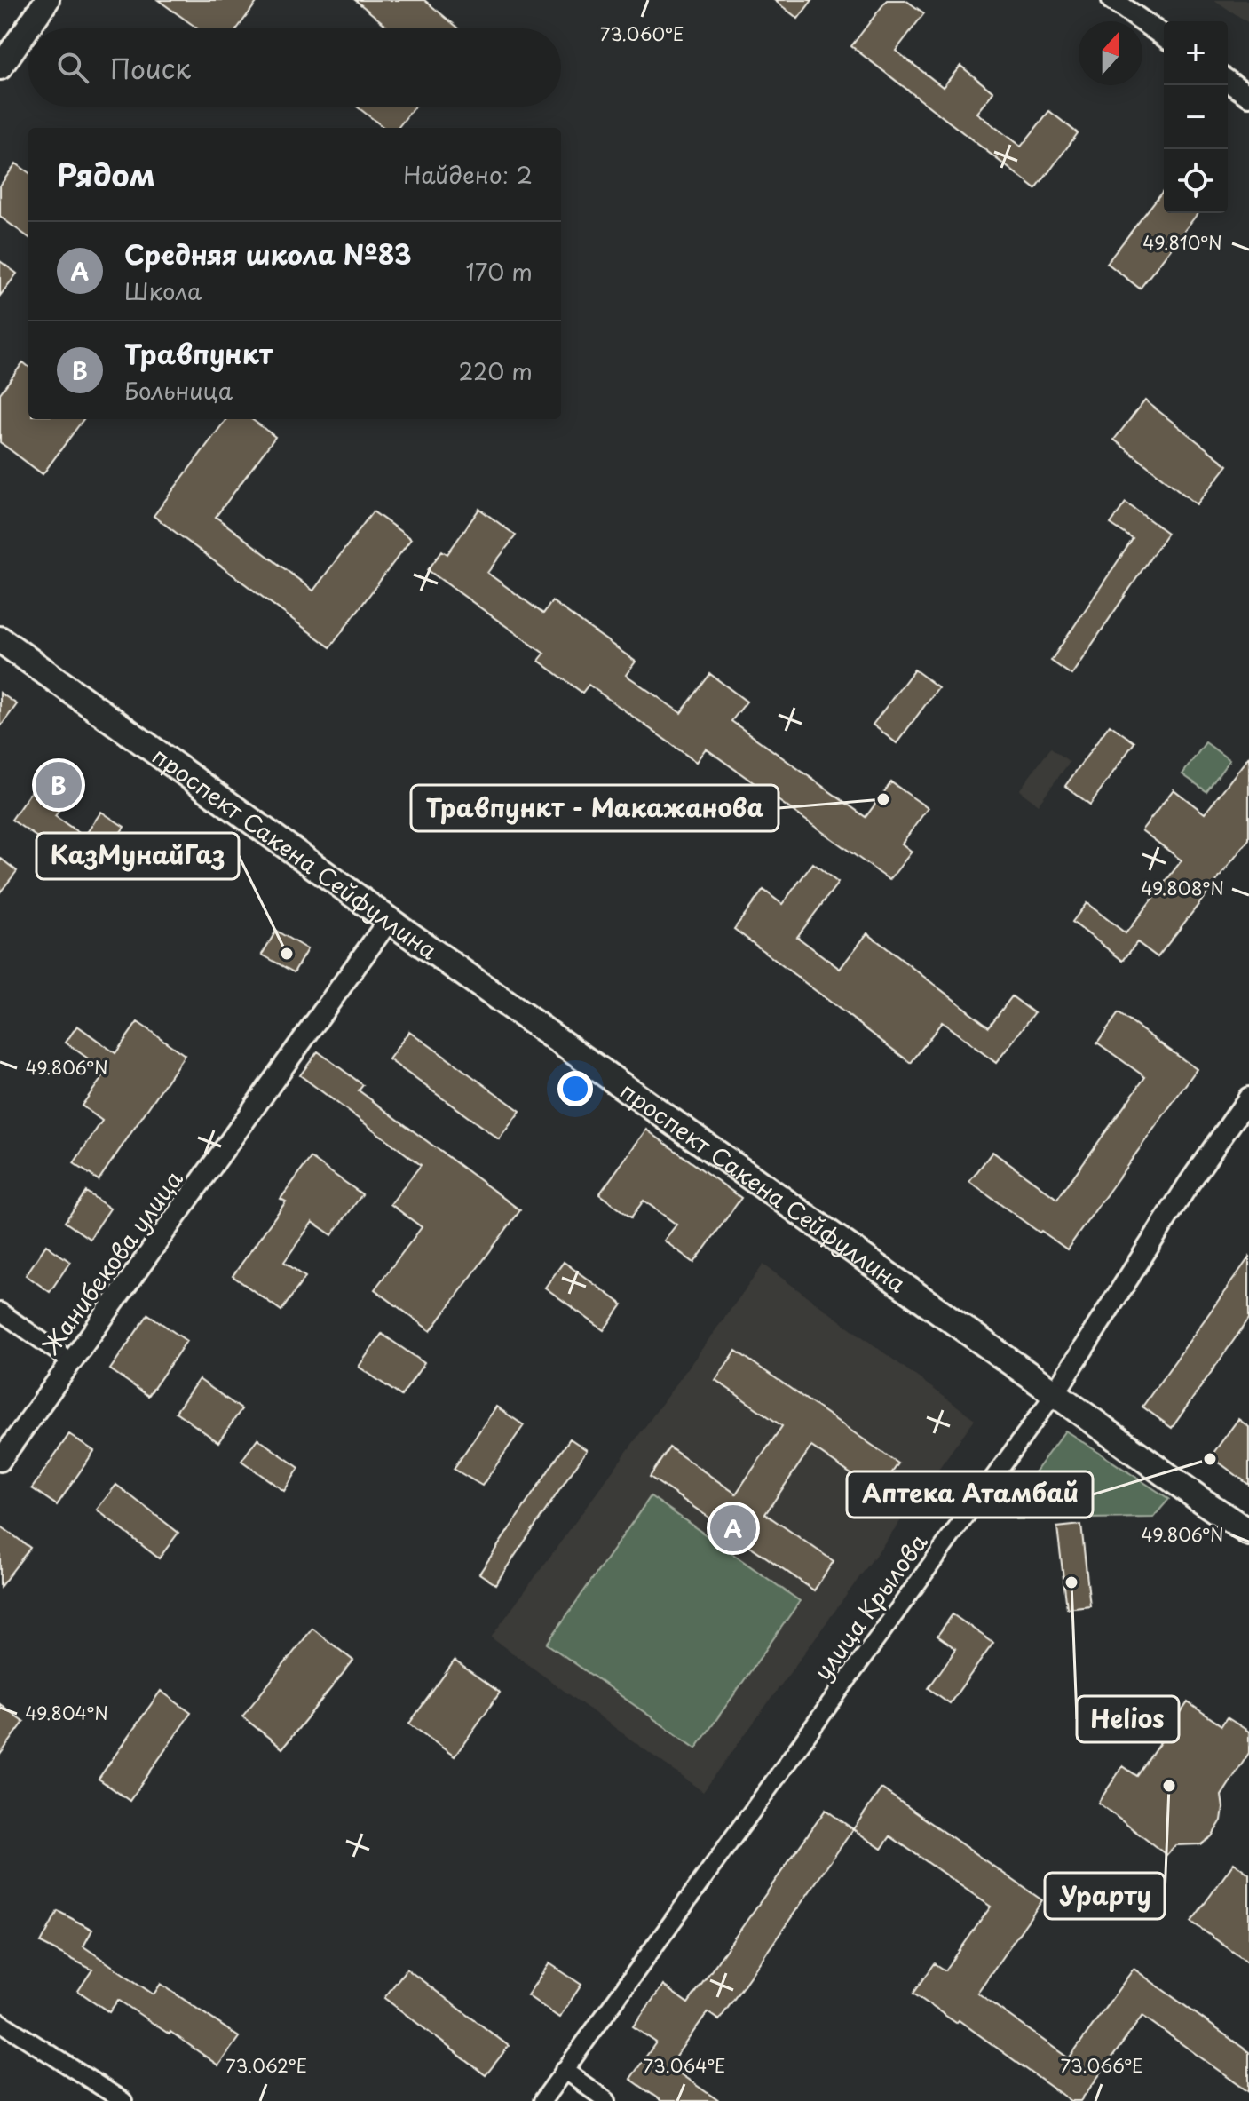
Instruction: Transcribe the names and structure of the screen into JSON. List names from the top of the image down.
{
  "streets": {
    "main road": ["проспект Сакена Сейфуллина"],
    "street": ["Жанибекова улица", "улица Крылова"]
  },
  "crossings": [
    ["проспект Сакена Сейфуллина", "Жанибекова улица"],
    ["проспект Сакена Сейфуллина", "улица Крылова"]
  ],
  "places": [
    "Травпункт - Макажанова",
    "КазМунайГаз",
    "Аптека Атамбай",
    "Helios",
    "Урарту"
  ],
  "north": "top",
  "page": {
    "map_buttons": ["+", "−"],
    "search": "Поиск",
    "heading": ["Рядом", "Найдено: 2"],
    "list": [
      {
        "mark": "A",
        "name": "Средняя школа №83",
        "note": "Школа",
        "value": "170 m"
      },
      {
        "mark": "B",
        "name": "Травпункт",
        "note": "Больница",
        "value": "220 m"
      }
    ],
    "pins": ["B", "A"]
  },
  "coordinates": [
    "73.060°E",
    "49.810°N",
    "49.808°N",
    "49.806°N",
    "49.804°N",
    "73.062°E",
    "73.064°E",
    "73.066°E"
  ]
}
